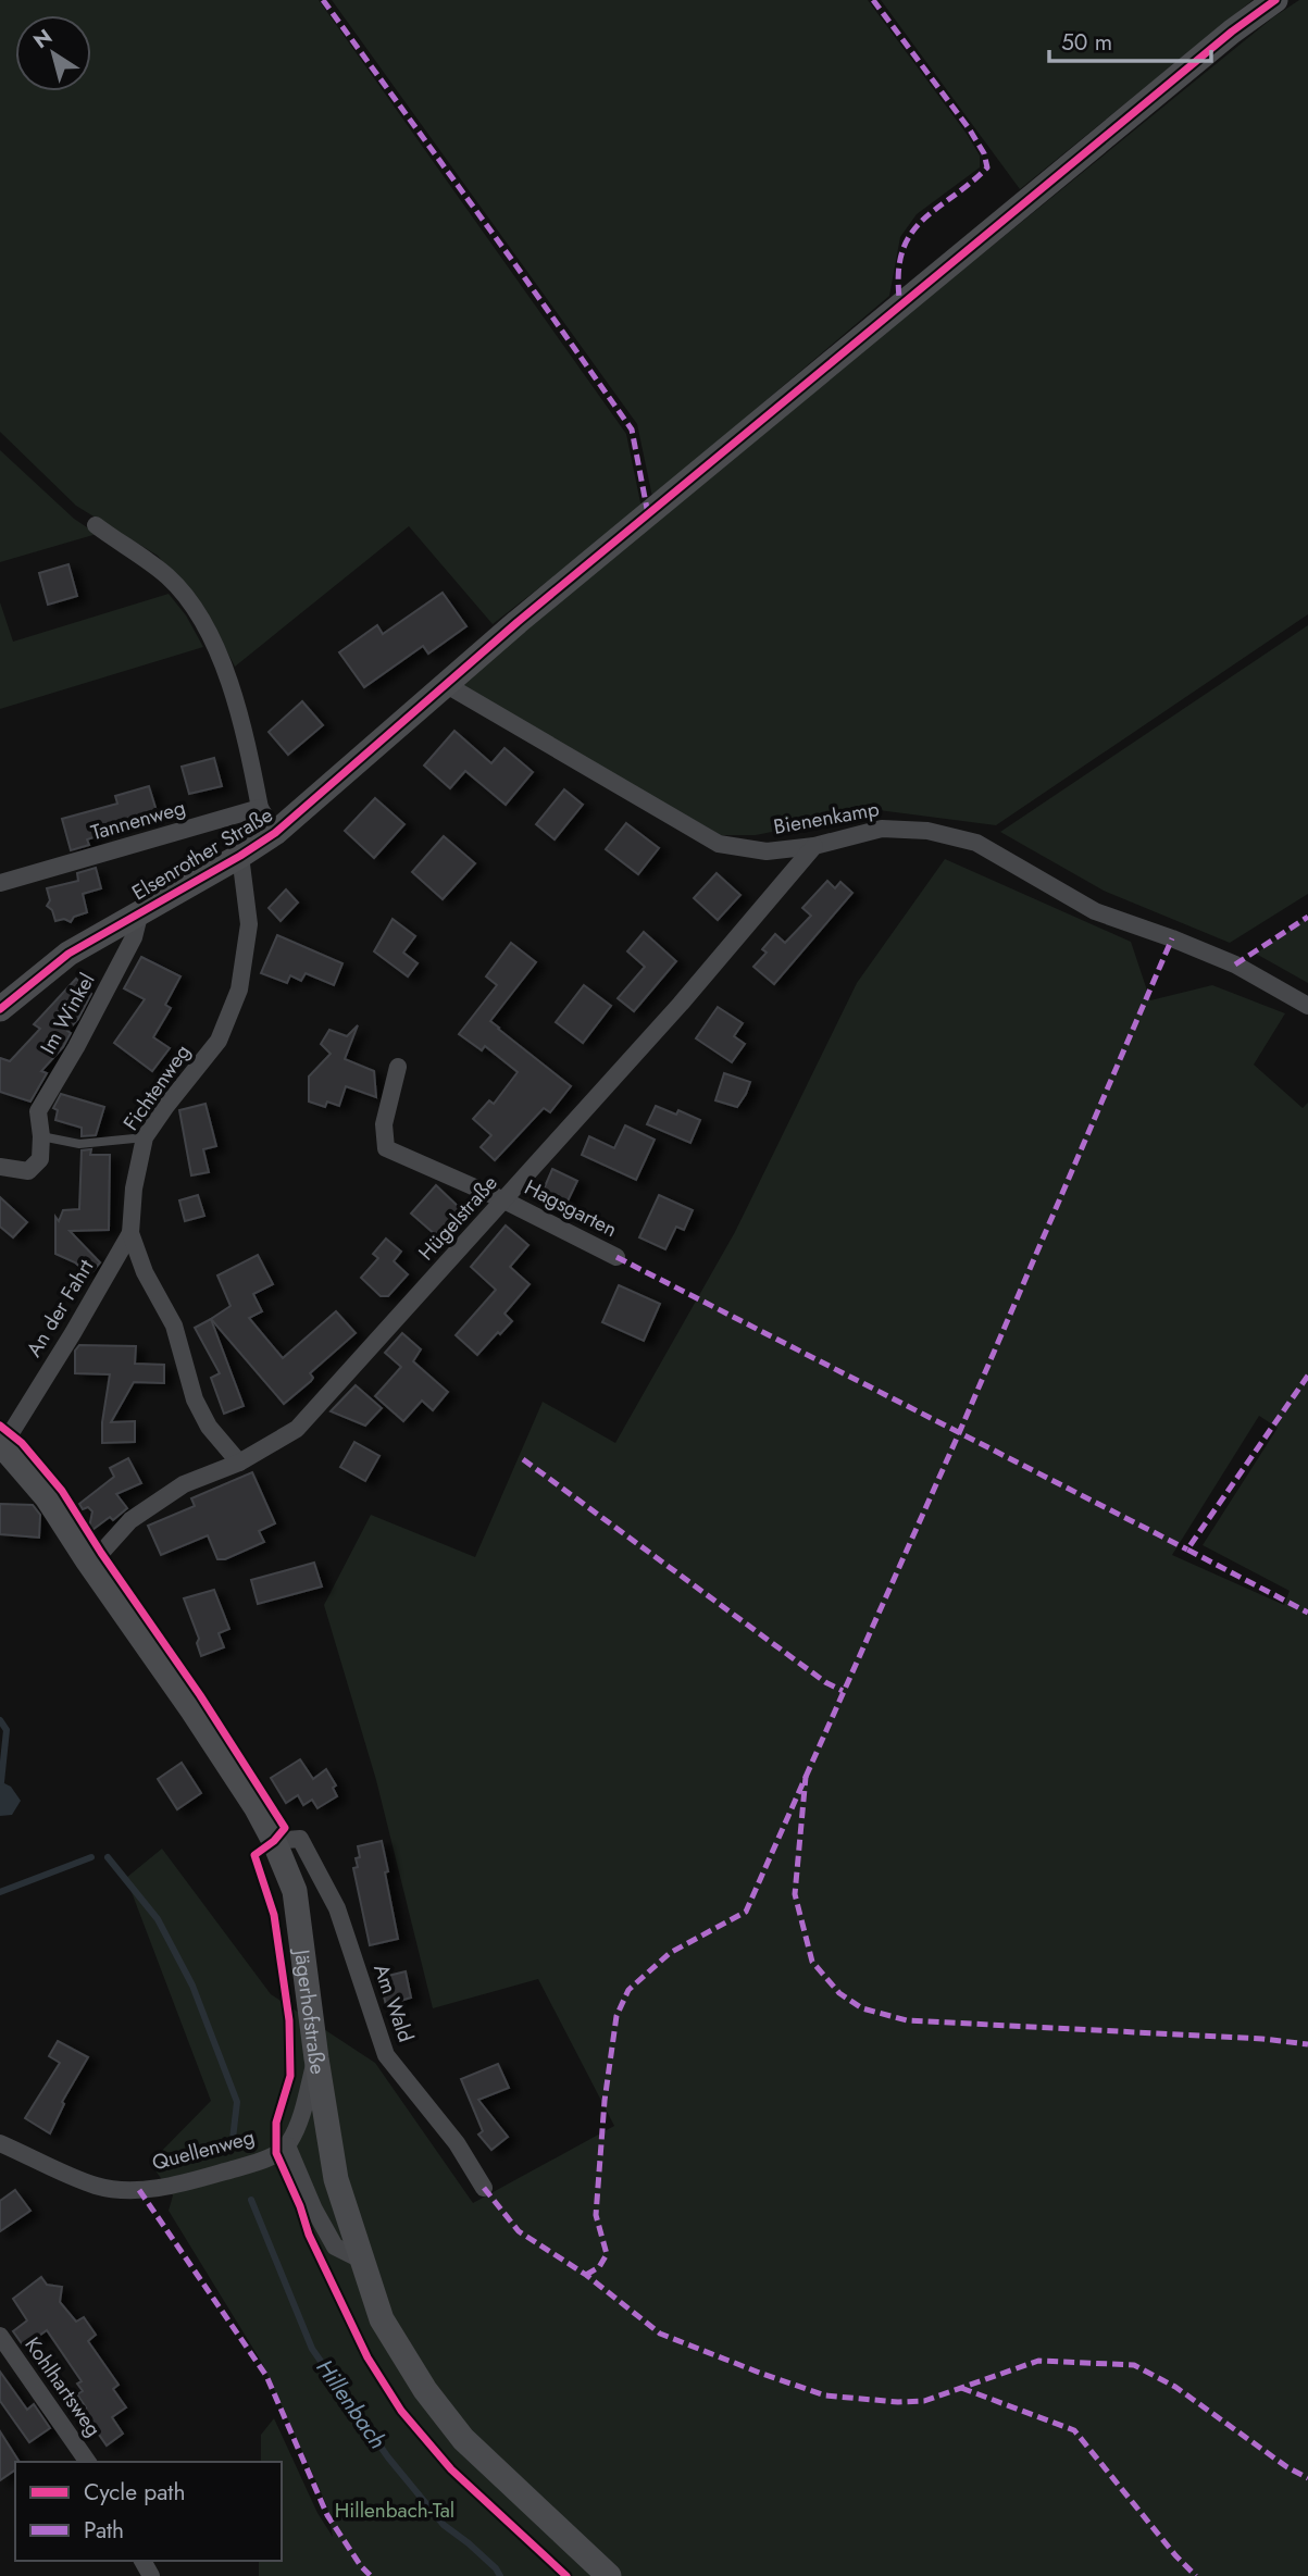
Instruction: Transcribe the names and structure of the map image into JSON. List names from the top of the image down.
{
  "streets": {
    "street": [
      "Bienenkamp",
      "Tannenweg",
      "Elsenrother Straße",
      "Im Winkel",
      "Fichtenweg",
      "Hagsgarten",
      "Hügelstraße",
      "An der Fahrt",
      "Am Wald",
      "Jägerhofstraße",
      "Quellenweg",
      "Kohlhartsweg"
    ]
  },
  "crossings": [
    ["Bienenkamp", "Elsenrother Straße"],
    ["Bienenkamp", "Hügelstraße"],
    ["Elsenrother Straße", "Im Winkel"],
    ["Elsenrother Straße", "Fichtenweg"],
    ["Fichtenweg", "Hügelstraße"],
    ["Fichtenweg", "An der Fahrt"],
    ["Hagsgarten", "Hügelstraße"],
    ["Hügelstraße", "Jägerhofstraße"],
    ["An der Fahrt", "Jägerhofstraße"],
    ["Am Wald", "Jägerhofstraße"],
    ["Jägerhofstraße", "Quellenweg"]
  ],
  "water": ["Hillenbach"],
  "parks": ["Hillenbach-Tal"],
  "legend": ["Cycle path", "Path"],
  "scale_bar": "50 m",
  "north": "top left"
}
